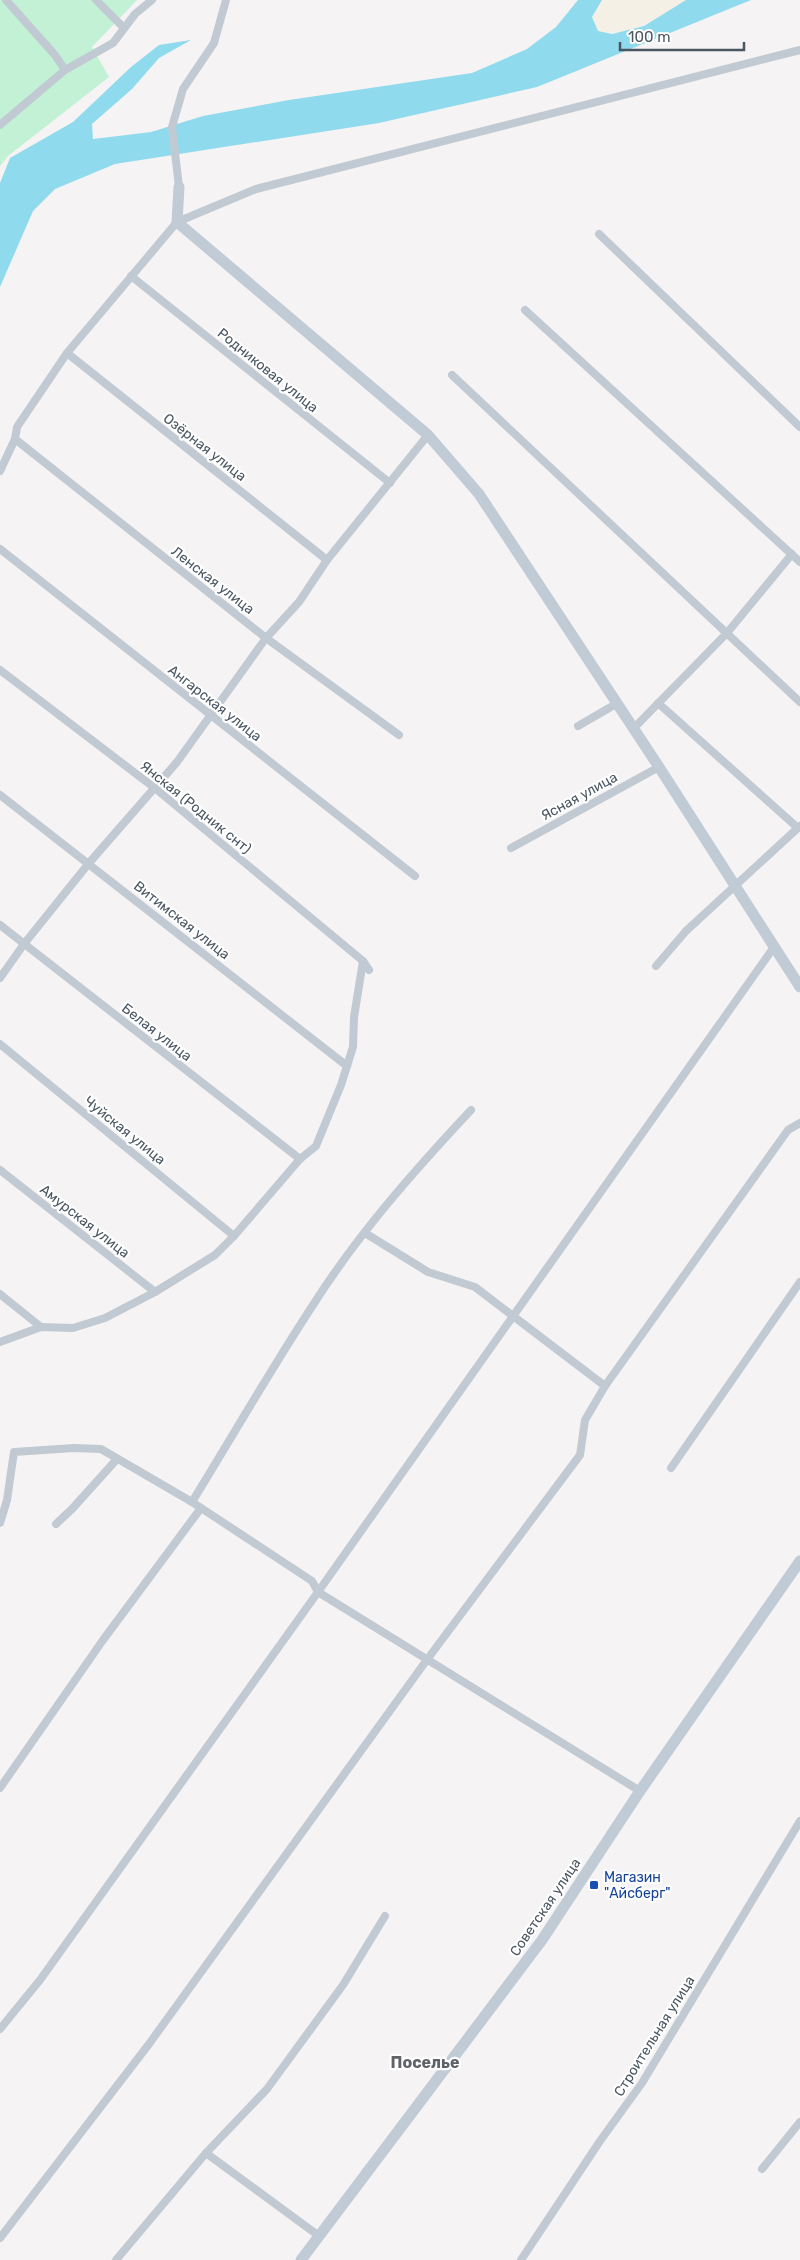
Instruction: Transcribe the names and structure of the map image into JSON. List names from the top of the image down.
{
  "streets": {
    "street": [
      "Родниковая улица",
      "Озёрная улица",
      "Ленская улица",
      "Ангарская улица",
      "Ясная улица",
      "Янская (Родник снт)",
      "Витимская улица",
      "Белая улица",
      "Чуйская улица",
      "Амурская улица",
      "Советская улица",
      "Строительная улица"
    ]
  },
  "districts": ["Поселье"],
  "places": {
    "transit": ["Магазин \"Айсберг\""]
  },
  "scale_bar": "100 m"
}
